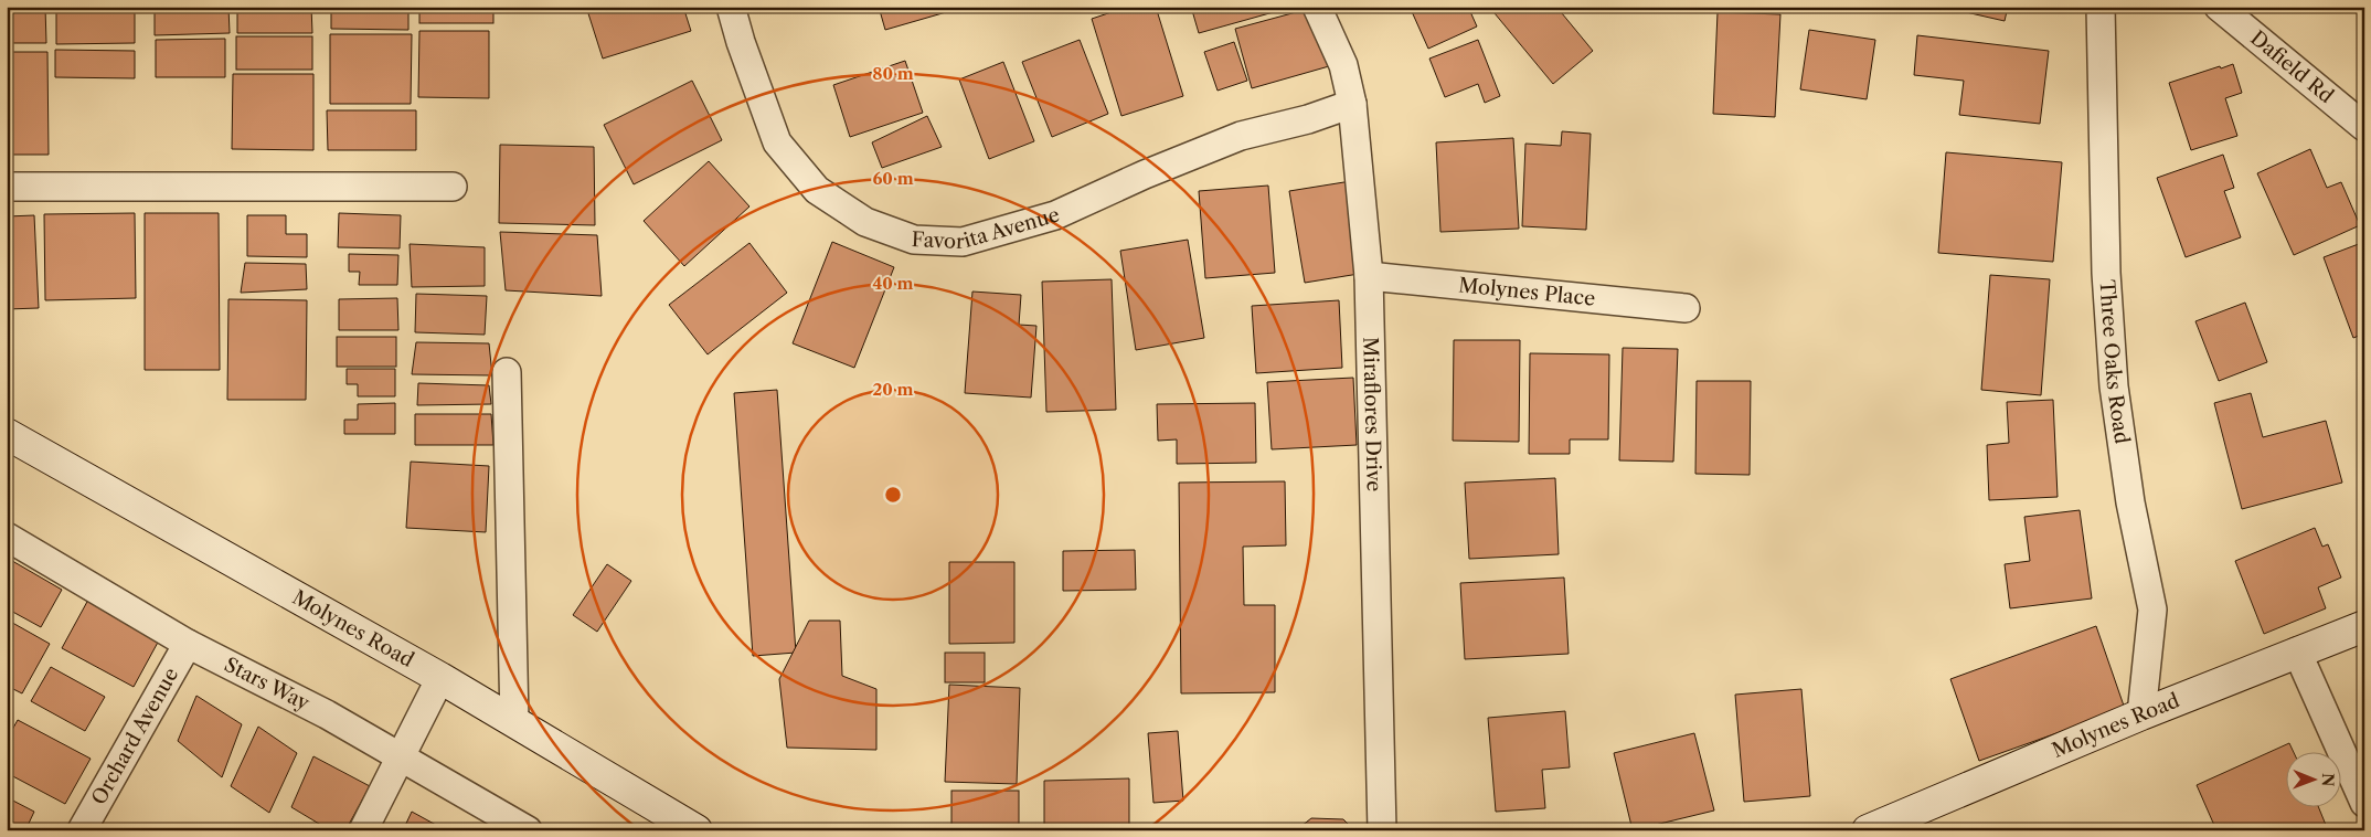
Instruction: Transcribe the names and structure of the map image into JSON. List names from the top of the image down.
{
  "streets": {
    "main road": ["Molynes Road"],
    "street": [
      "Dafield Rd",
      "Favorita Avenue",
      "Molynes Place",
      "Three Oaks Road",
      "Miraflores Drive",
      "Stars Way",
      "Orchard Avenue"
    ]
  },
  "crossings": [
    ["Favorita Avenue", "Miraflores Drive"],
    ["Molynes Place", "Miraflores Drive"],
    ["Three Oaks Road", "Molynes Road"],
    ["Stars Way", "Orchard Avenue"]
  ],
  "north": "right",
  "rings": [
    "80 m",
    "60 m",
    "40 m",
    "20 m"
  ]
}
